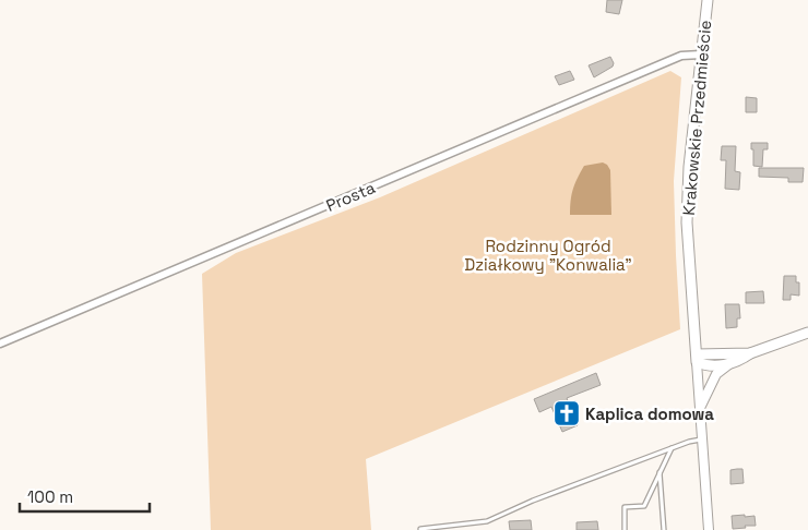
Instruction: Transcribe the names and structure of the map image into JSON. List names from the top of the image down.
{
  "streets": {
    "main road": ["Krakowskie Przedmieście"],
    "street": ["Prosta"]
  },
  "crossings": [
    ["Krakowskie Przedmieście", "Prosta"]
  ],
  "parks": ["Rodzinny Ogród Działkowy \"Konwalia\""],
  "places": {
    "church": ["Kaplica domowa"]
  },
  "scale_bar": "100 m"
}
